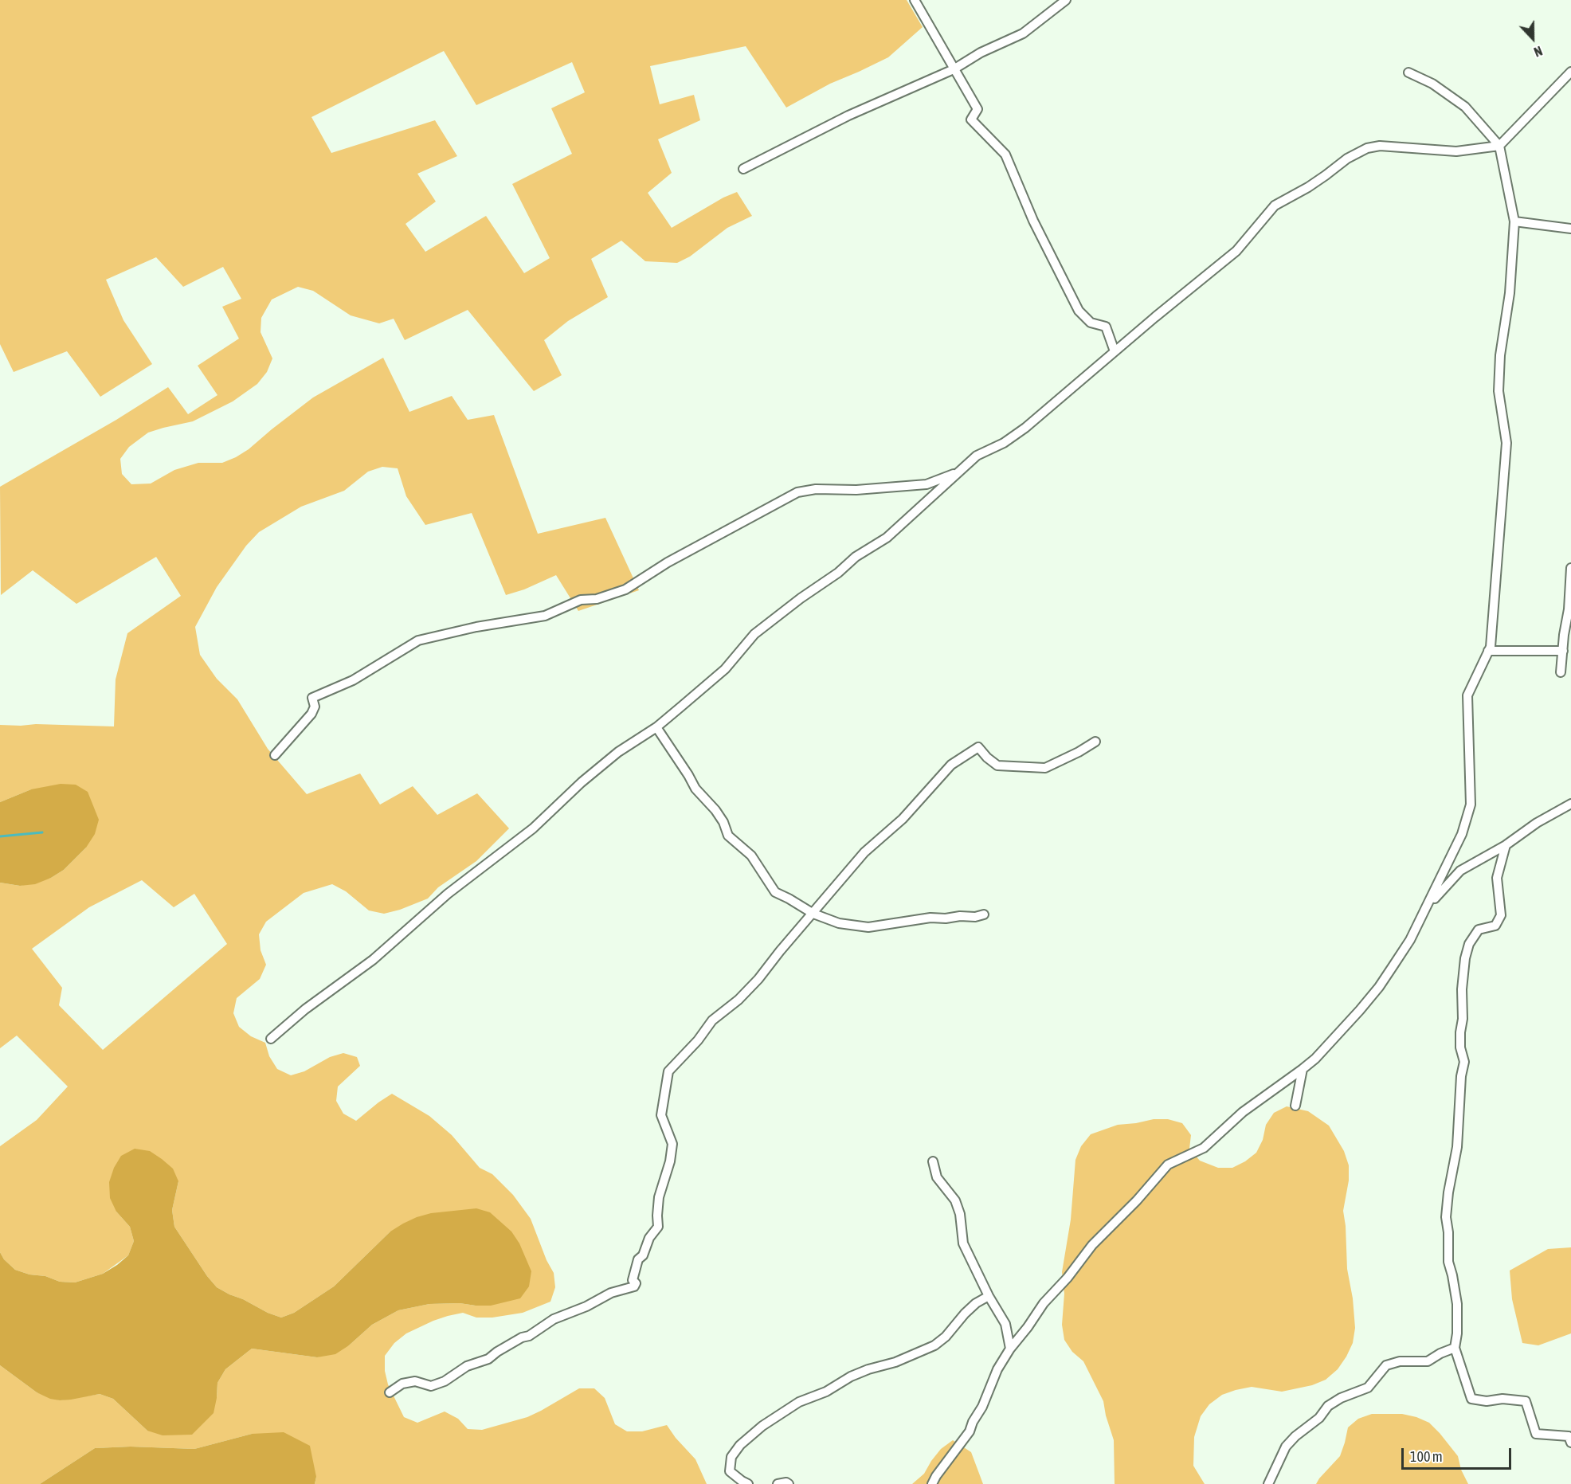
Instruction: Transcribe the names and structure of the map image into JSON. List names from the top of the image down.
{
  "scale_bar": "100 m",
  "north": "bottom"
}
